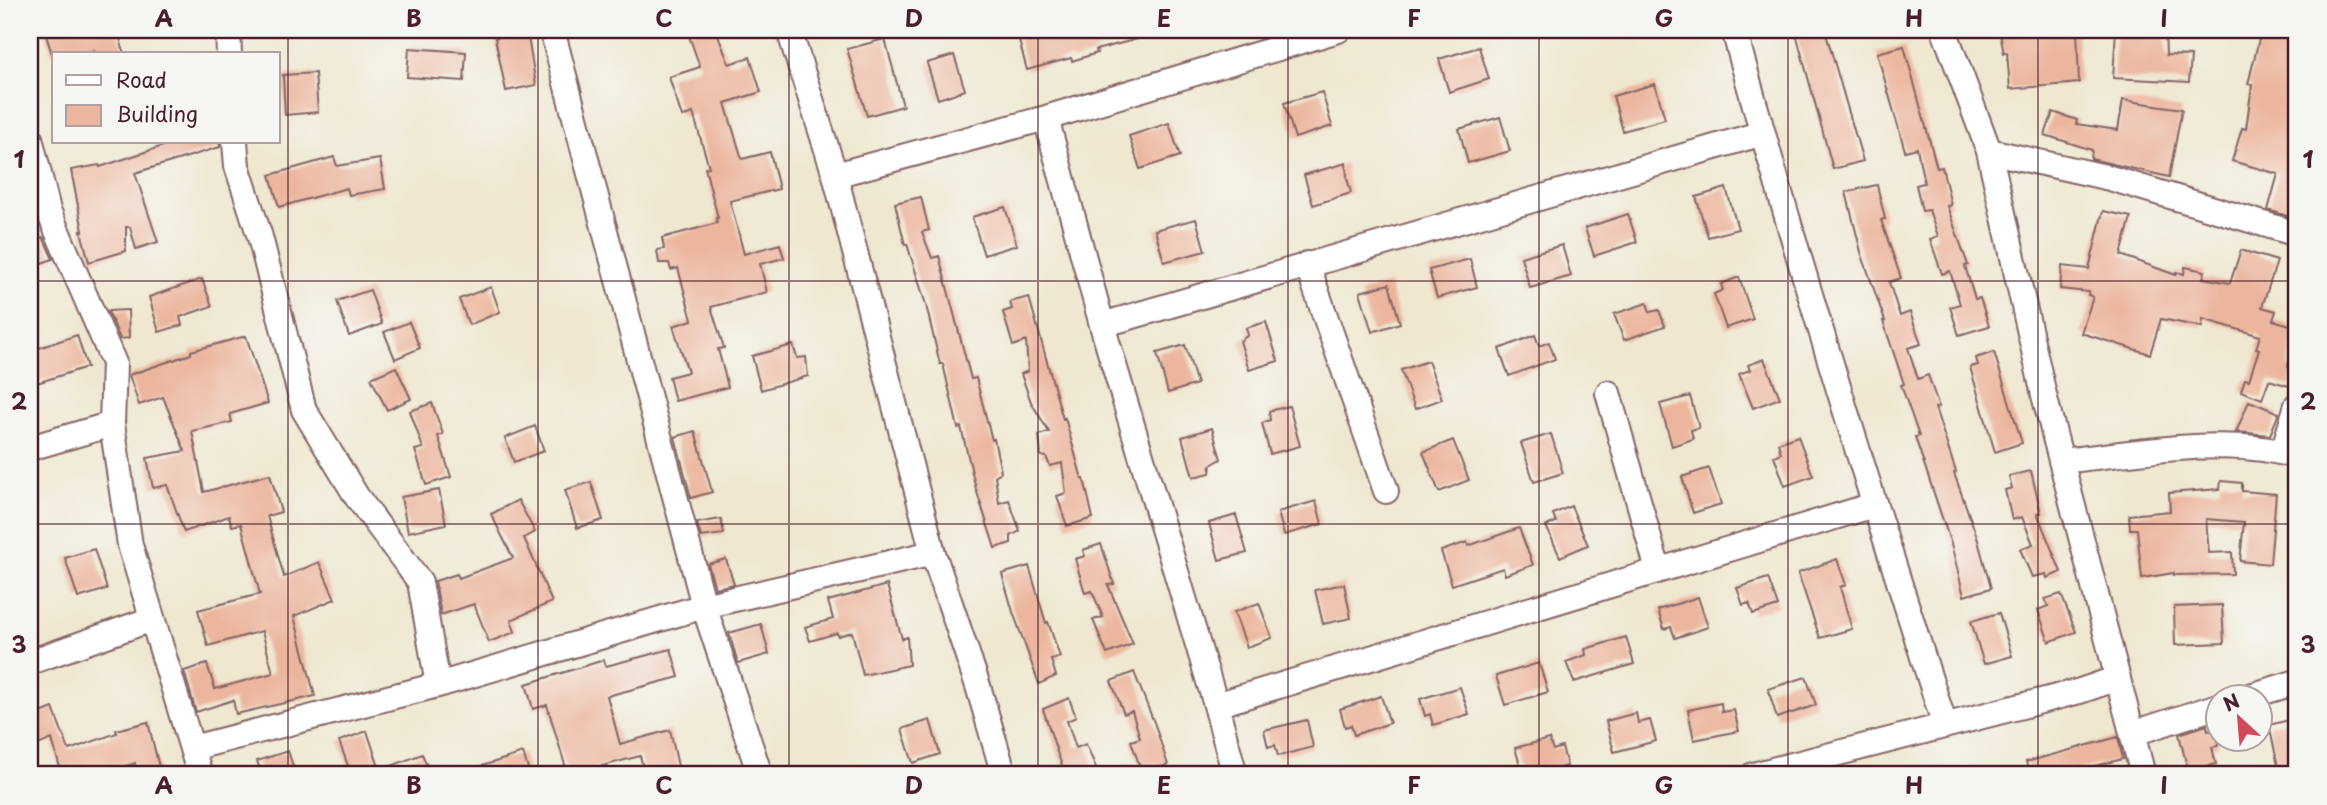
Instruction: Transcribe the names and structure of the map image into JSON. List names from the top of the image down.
{
  "legend": ["Road", "Building"],
  "north": "top left",
  "grid": {
    "columns": [
      "A",
      "B",
      "C",
      "D",
      "E",
      "F",
      "G",
      "H",
      "I"
    ],
    "rows": ["1", "2", "3"]
  }
}
